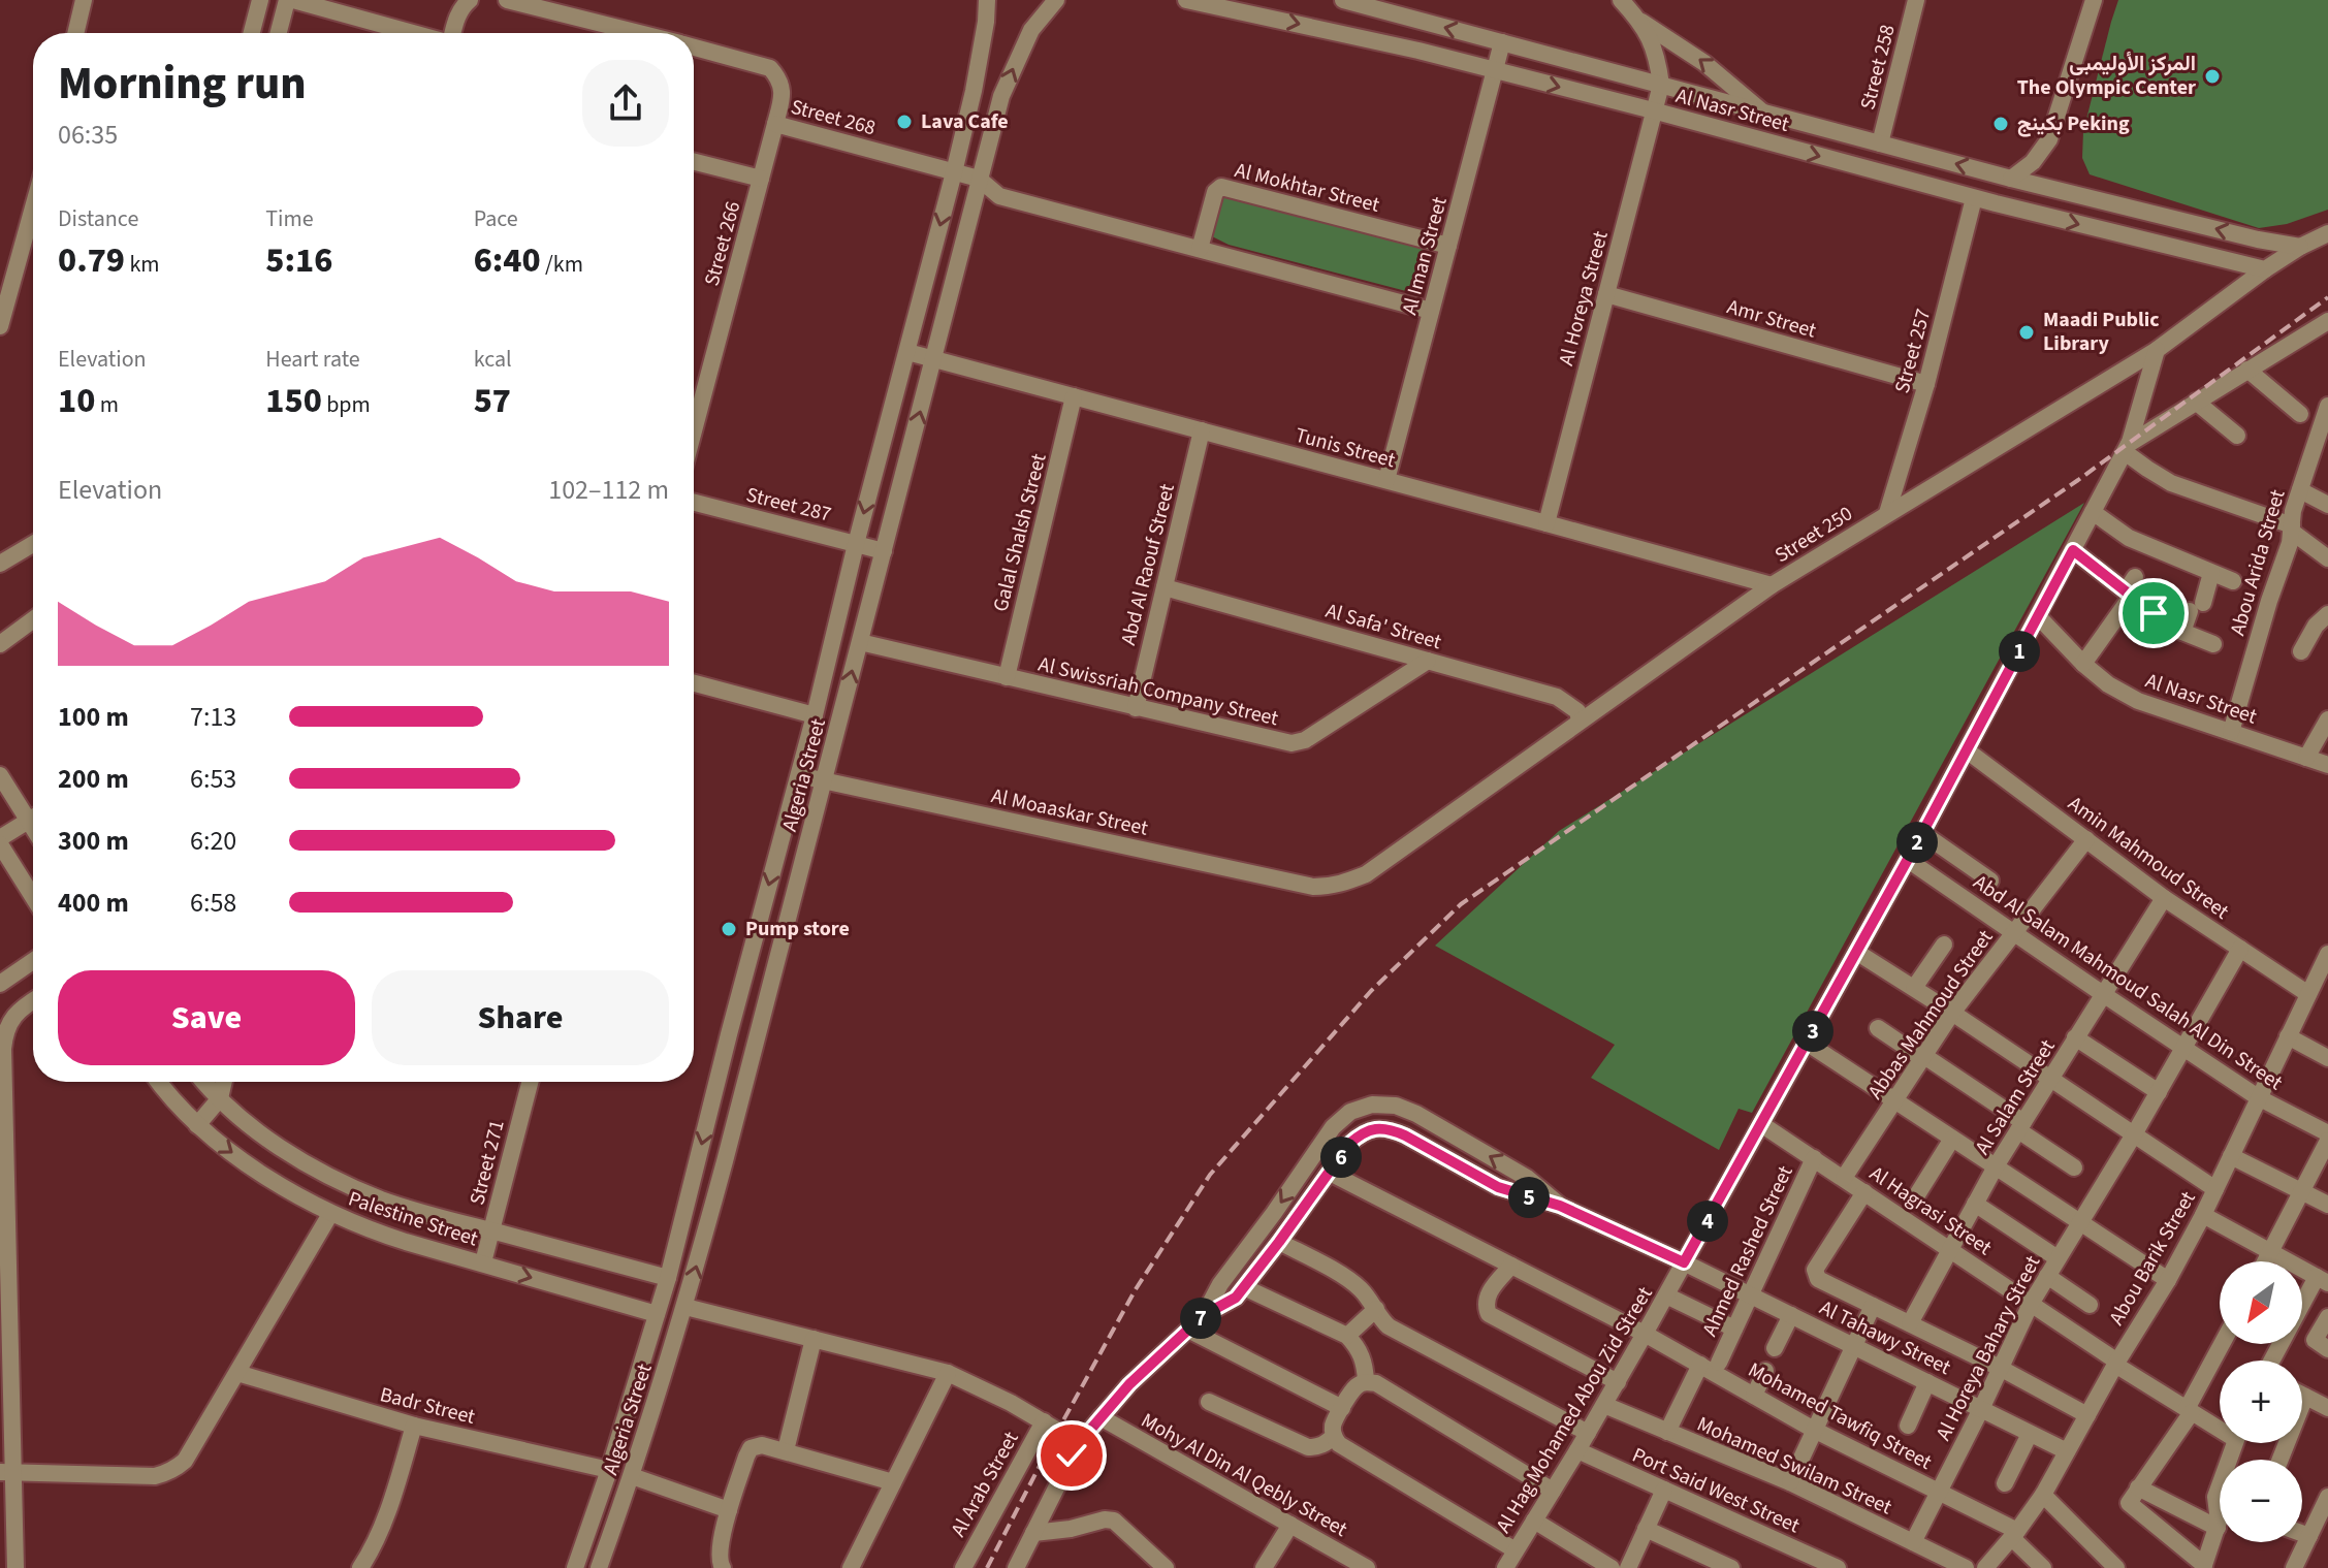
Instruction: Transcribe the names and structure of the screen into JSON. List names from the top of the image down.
{
  "streets": {
    "street": [
      "Street 258",
      "Al Nasr Street",
      "Street 268",
      "Al Mokhtar Street",
      "Street 266",
      "Al Iman Street",
      "Al Horeya Street",
      "Amr Street",
      "Street 257",
      "Tunis Street",
      "Street 287",
      "Galal Shalsh Street",
      "Street 250",
      "Abou Arida Street",
      "Abd Al Raouf Street",
      "Al Safa' Street",
      "Al Swissriah Company Street",
      "Algeria Street",
      "Al Moaaskar Street",
      "Amin Mahmoud Street",
      "Abd Al Salam Mahmoud Salah Al Din Street",
      "Abbas Mahmoud Street",
      "Al Salam Street",
      "Street 271",
      "Al Hagrasi Street",
      "Palestine Street",
      "Ahmed Rashed Street",
      "Abou Barik Street",
      "Al Tahawy Street",
      "Al Horeya Bahary Street",
      "Badr Street",
      "Al Hag Mohamed Abou Zid Street",
      "Mohamed Tawfiq Street",
      "Mohamed Swilam Street",
      "Mohy Al Din Al Qebly Street",
      "Al Arab Street",
      "Port Said West Street"
    ]
  },
  "crossings": [
    ["Street 258", "Al Nasr Street"],
    ["Al Nasr Street", "Al Iman Street"],
    ["Al Nasr Street", "Al Horeya Street"],
    ["Al Nasr Street", "Street 257"],
    ["Al Nasr Street", "Street 250"],
    ["Al Nasr Street", "Abou Arida Street"],
    ["Al Nasr Street", "Al Hag Mohamed Abou Zid Street"],
    ["Street 268", "Street 266"],
    ["Street 268", "Algeria Street"],
    ["Al Mokhtar Street", "Al Iman Street"],
    ["Al Iman Street", "Tunis Street"],
    ["Al Horeya Street", "Amr Street"],
    ["Al Horeya Street", "Tunis Street"],
    ["Amr Street", "Street 257"],
    ["Street 257", "Street 250"],
    ["Tunis Street", "Galal Shalsh Street"],
    ["Tunis Street", "Street 250"],
    ["Tunis Street", "Abd Al Raouf Street"],
    ["Tunis Street", "Algeria Street"],
    ["Street 287", "Algeria Street"],
    ["Galal Shalsh Street", "Al Swissriah Company Street"],
    ["Street 250", "Al Safa' Street"],
    ["Street 250", "Al Moaaskar Street"],
    ["Street 250", "Al Hag Mohamed Abou Zid Street"],
    ["Abd Al Raouf Street", "Al Safa' Street"],
    ["Abd Al Raouf Street", "Al Swissriah Company Street"],
    ["Al Safa' Street", "Al Swissriah Company Street"],
    ["Al Swissriah Company Street", "Algeria Street"],
    ["Algeria Street", "Al Moaaskar Street"],
    ["Algeria Street", "Palestine Street"],
    ["Algeria Street", "Badr Street"],
    ["Amin Mahmoud Street", "Abbas Mahmoud Street"],
    ["Amin Mahmoud Street", "Al Salam Street"],
    ["Amin Mahmoud Street", "Abou Barik Street"],
    ["Amin Mahmoud Street", "Al Horeya Bahary Street"],
    ["Amin Mahmoud Street", "Al Hag Mohamed Abou Zid Street"],
    ["Abd Al Salam Mahmoud Salah Al Din Street", "Abbas Mahmoud Street"],
    ["Abd Al Salam Mahmoud Salah Al Din Street", "Al Salam Street"],
    ["Abd Al Salam Mahmoud Salah Al Din Street", "Abou Barik Street"],
    ["Abd Al Salam Mahmoud Salah Al Din Street", "Al Horeya Bahary Street"],
    ["Abd Al Salam Mahmoud Salah Al Din Street", "Al Hag Mohamed Abou Zid Street"],
    ["Abbas Mahmoud Street", "Al Hagrasi Street"],
    ["Al Salam Street", "Al Hagrasi Street"],
    ["Street 271", "Palestine Street"],
    ["Al Hagrasi Street", "Ahmed Rashed Street"],
    ["Al Hagrasi Street", "Abou Barik Street"],
    ["Al Hagrasi Street", "Al Horeya Bahary Street"],
    ["Al Hagrasi Street", "Al Hag Mohamed Abou Zid Street"],
    ["Ahmed Rashed Street", "Al Tahawy Street"],
    ["Abou Barik Street", "Al Tahawy Street"],
    ["Abou Barik Street", "Mohamed Tawfiq Street"],
    ["Al Tahawy Street", "Al Horeya Bahary Street"],
    ["Al Tahawy Street", "Al Hag Mohamed Abou Zid Street"],
    ["Al Horeya Bahary Street", "Mohamed Tawfiq Street"],
    ["Al Horeya Bahary Street", "Mohamed Swilam Street"],
    ["Al Hag Mohamed Abou Zid Street", "Mohamed Tawfiq Street"],
    ["Al Hag Mohamed Abou Zid Street", "Mohamed Swilam Street"],
    ["Al Hag Mohamed Abou Zid Street", "Port Said West Street"]
  ],
  "places": [
    "المركز الأوليمبى The Olympic Center",
    "Lava Cafe",
    "بكينج Peking",
    "Maadi Public Library",
    "Pump store"
  ],
  "north": "bottom left",
  "page": {
    "heading": ["Morning run", "06:35"],
    "stats": [
      ["Distance", "0.79 km"],
      ["Time", "5:16"],
      ["Pace", "6:40 /km"],
      ["Elevation", "10 m"],
      ["Heart rate", "150 bpm"],
      ["kcal", "57"]
    ],
    "chart": ["Elevation", "102–112 m"],
    "pins": [
      "1",
      "2",
      "3",
      "6",
      "5",
      "4",
      "7"
    ],
    "list": [
      {
        "name": "100 m",
        "note": "7:13"
      },
      {
        "name": "200 m",
        "note": "6:53"
      },
      {
        "name": "300 m",
        "note": "6:20"
      },
      {
        "name": "400 m",
        "note": "6:58"
      }
    ],
    "buttons": ["Save", "Share"],
    "map_buttons": ["+", "−"]
  }
}
